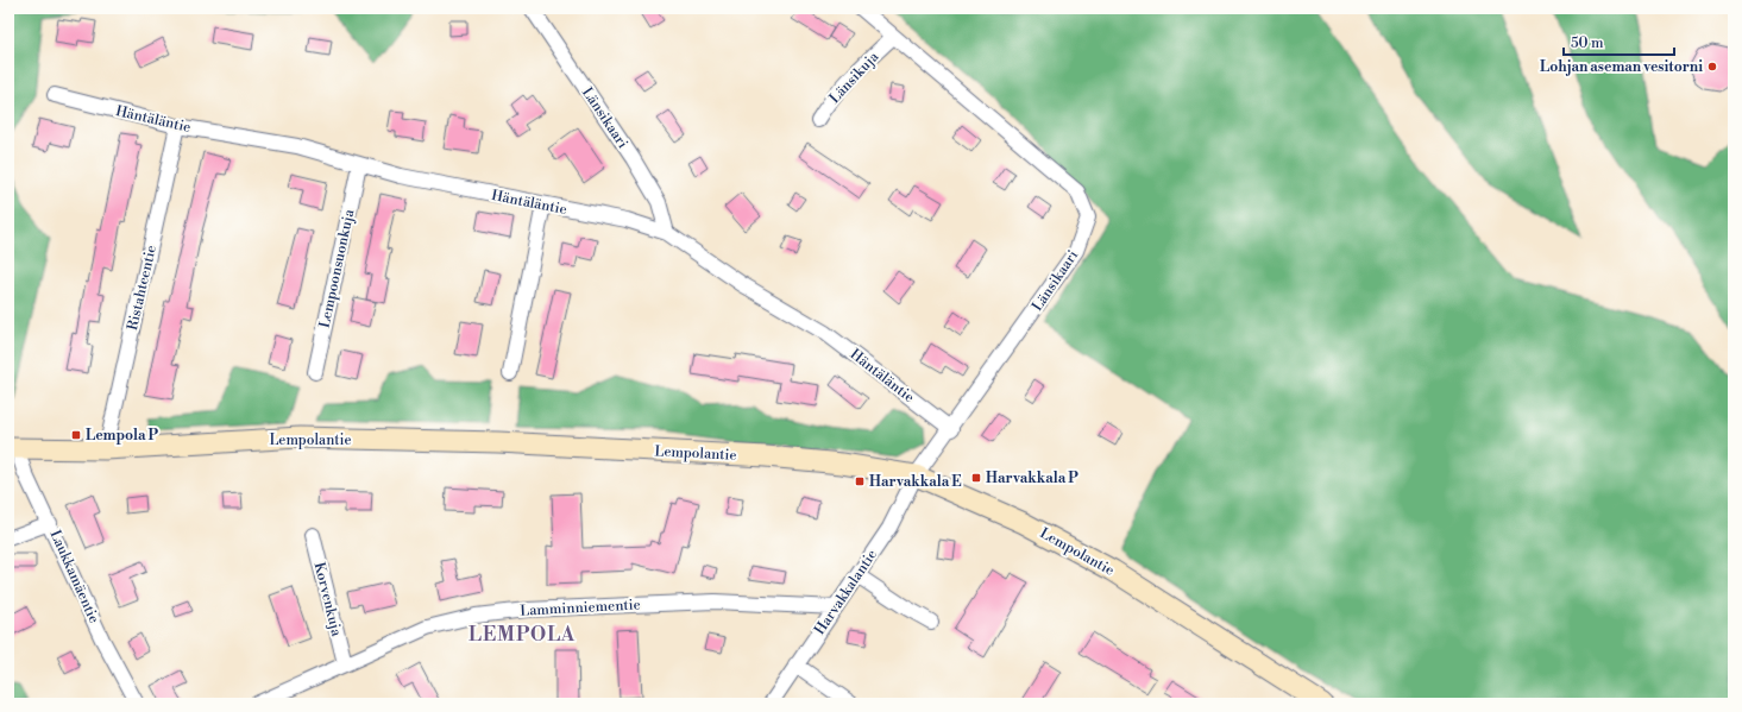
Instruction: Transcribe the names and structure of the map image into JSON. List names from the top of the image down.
{
  "streets": {
    "street": [
      "Länsikuja",
      "Länsikaari",
      "Häntäläntie",
      "Lempoonsuonkuja",
      "Ristahteentie",
      "Lempolantie",
      "Laukkamäentie",
      "Harvakkalantie",
      "Korvenkuja",
      "Lamminniementie"
    ]
  },
  "crossings": [
    ["Länsikuja", "Länsikaari"],
    ["Länsikaari", "Häntäläntie"],
    ["Länsikaari", "Lempolantie"],
    ["Länsikaari", "Harvakkalantie"],
    ["Häntäläntie", "Lempoonsuonkuja"],
    ["Häntäläntie", "Ristahteentie"],
    ["Ristahteentie", "Lempolantie"],
    ["Lempolantie", "Laukkamäentie"],
    ["Lempolantie", "Harvakkalantie"],
    ["Harvakkalantie", "Lamminniementie"],
    ["Korvenkuja", "Lamminniementie"]
  ],
  "districts": ["LEMPOLA"],
  "places": {
    "other": ["Lohjan aseman vesitorni"],
    "transit": ["Lempola P", "Harvakkala P", "Harvakkala E"]
  },
  "scale_bar": "50 m"
}
